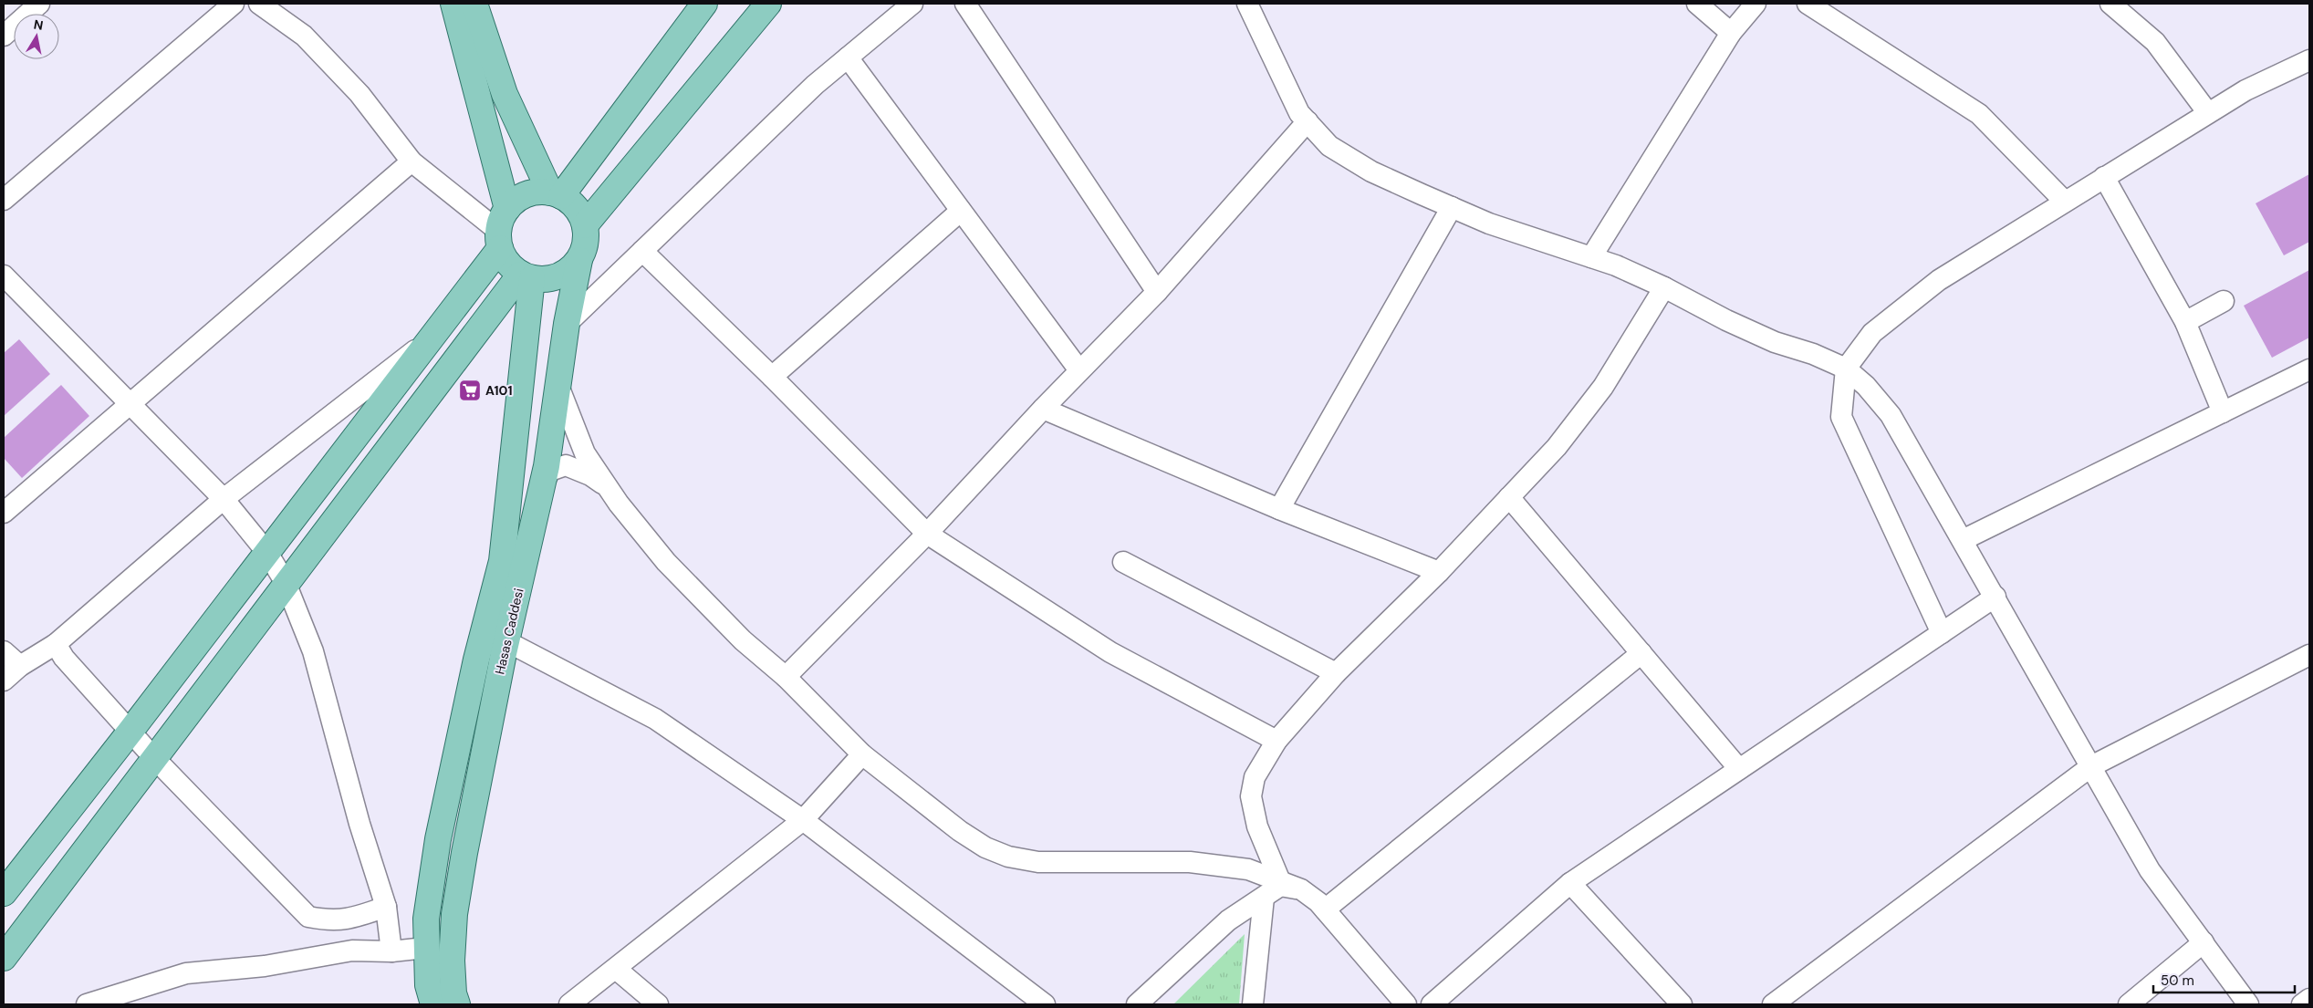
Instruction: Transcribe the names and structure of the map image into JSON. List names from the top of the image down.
{
  "streets": {
    "main road": ["Hasas Caddesi"]
  },
  "places": {
    "supermarket": ["A101"]
  },
  "scale_bar": "50 m",
  "north": "top"
}
